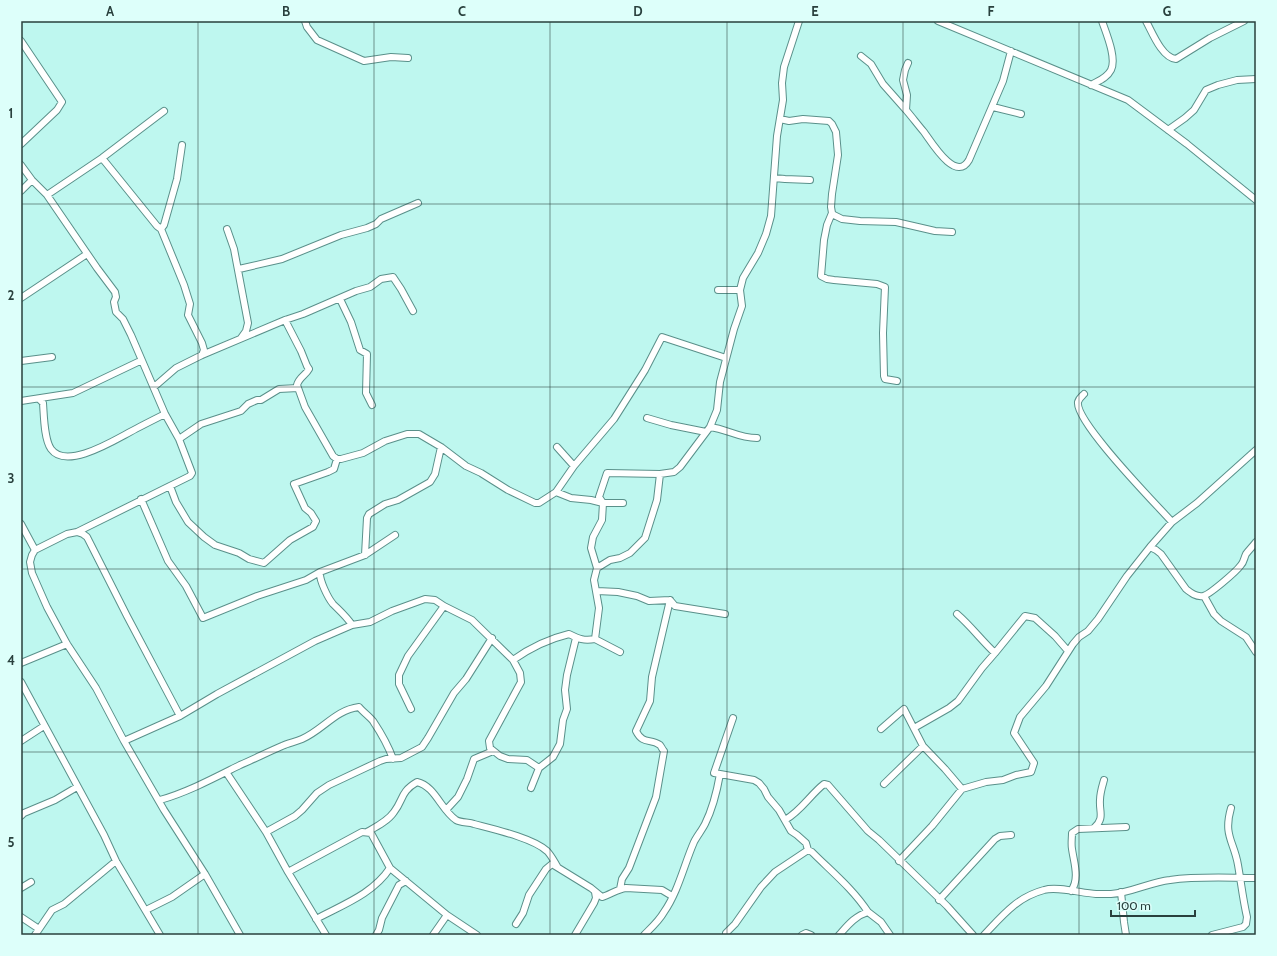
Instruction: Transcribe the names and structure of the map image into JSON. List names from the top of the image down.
{
  "scale_bar": "100 m",
  "grid": {
    "columns": [
      "A",
      "B",
      "C",
      "D",
      "E",
      "F",
      "G"
    ],
    "rows": [
      "1",
      "2",
      "3",
      "4",
      "5"
    ]
  }
}
